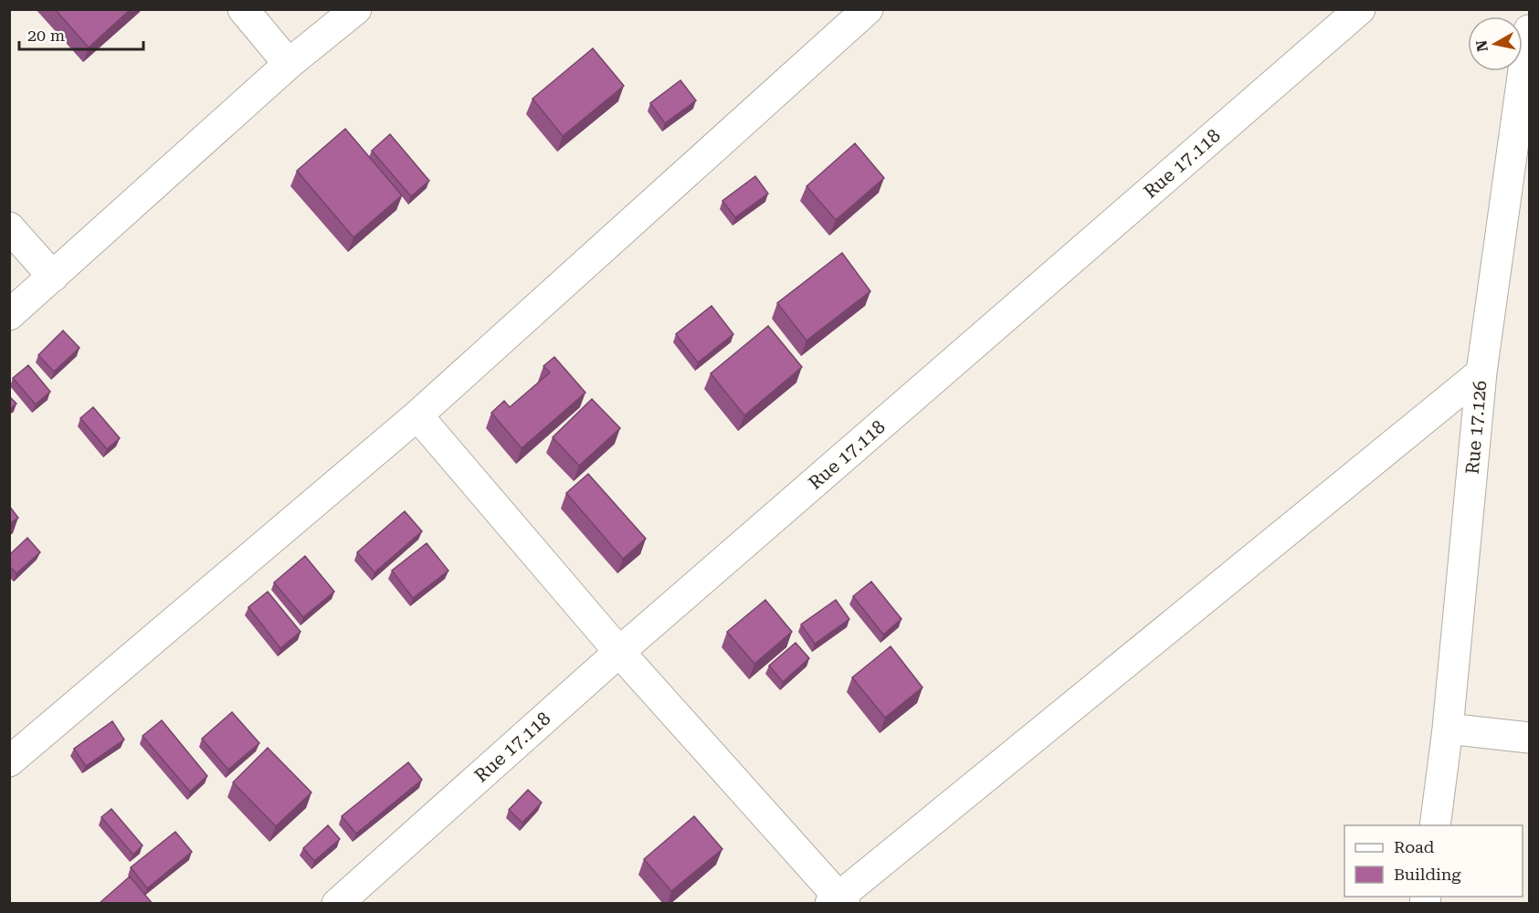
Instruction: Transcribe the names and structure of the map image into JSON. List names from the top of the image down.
{
  "streets": {
    "street": ["Rue 17.118", "Rue 17.126"]
  },
  "legend": ["Road", "Building"],
  "scale_bar": "20 m",
  "north": "left"
}
